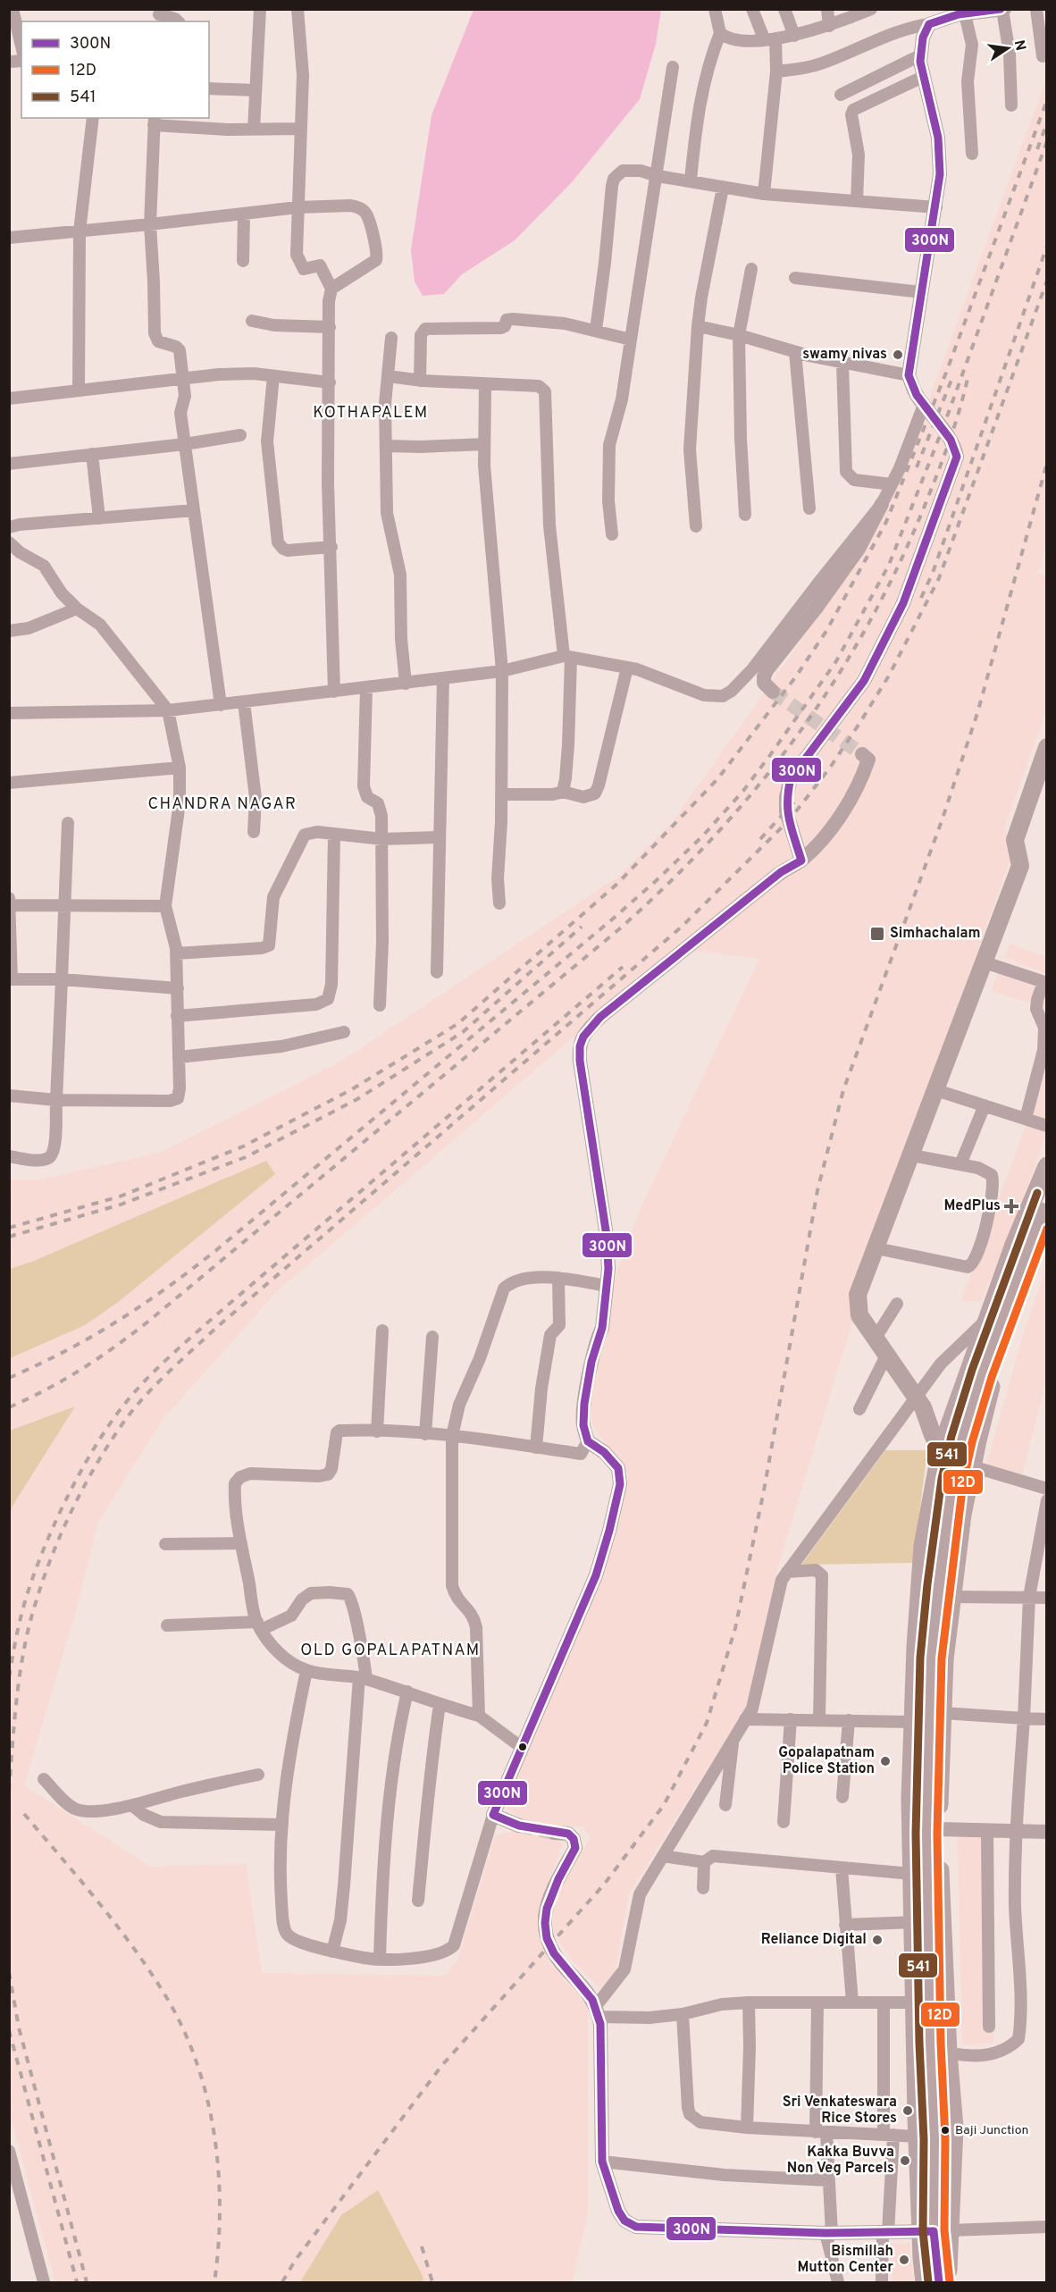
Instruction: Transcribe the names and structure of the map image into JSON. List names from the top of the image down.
{
  "districts": ["KOTHAPALEM", "CHANDRA NAGAR", "OLD GOPALAPATNAM"],
  "places": {
    "other": [
      "swamy nivas",
      "Gopalapatnam Police Station",
      "Reliance Digital",
      "Sri Venkateswara Rice Stores",
      "Baji Junction",
      "Kakka Buvva Non Veg Parcels",
      "Bismillah Mutton Center"
    ],
    "transit": ["Simhachalam"],
    "health": ["MedPlus"]
  },
  "lines": ["transit line 300N", "transit line 541", "transit line 12D"],
  "legend": ["300N", "12D", "541"],
  "north": "right"
}
